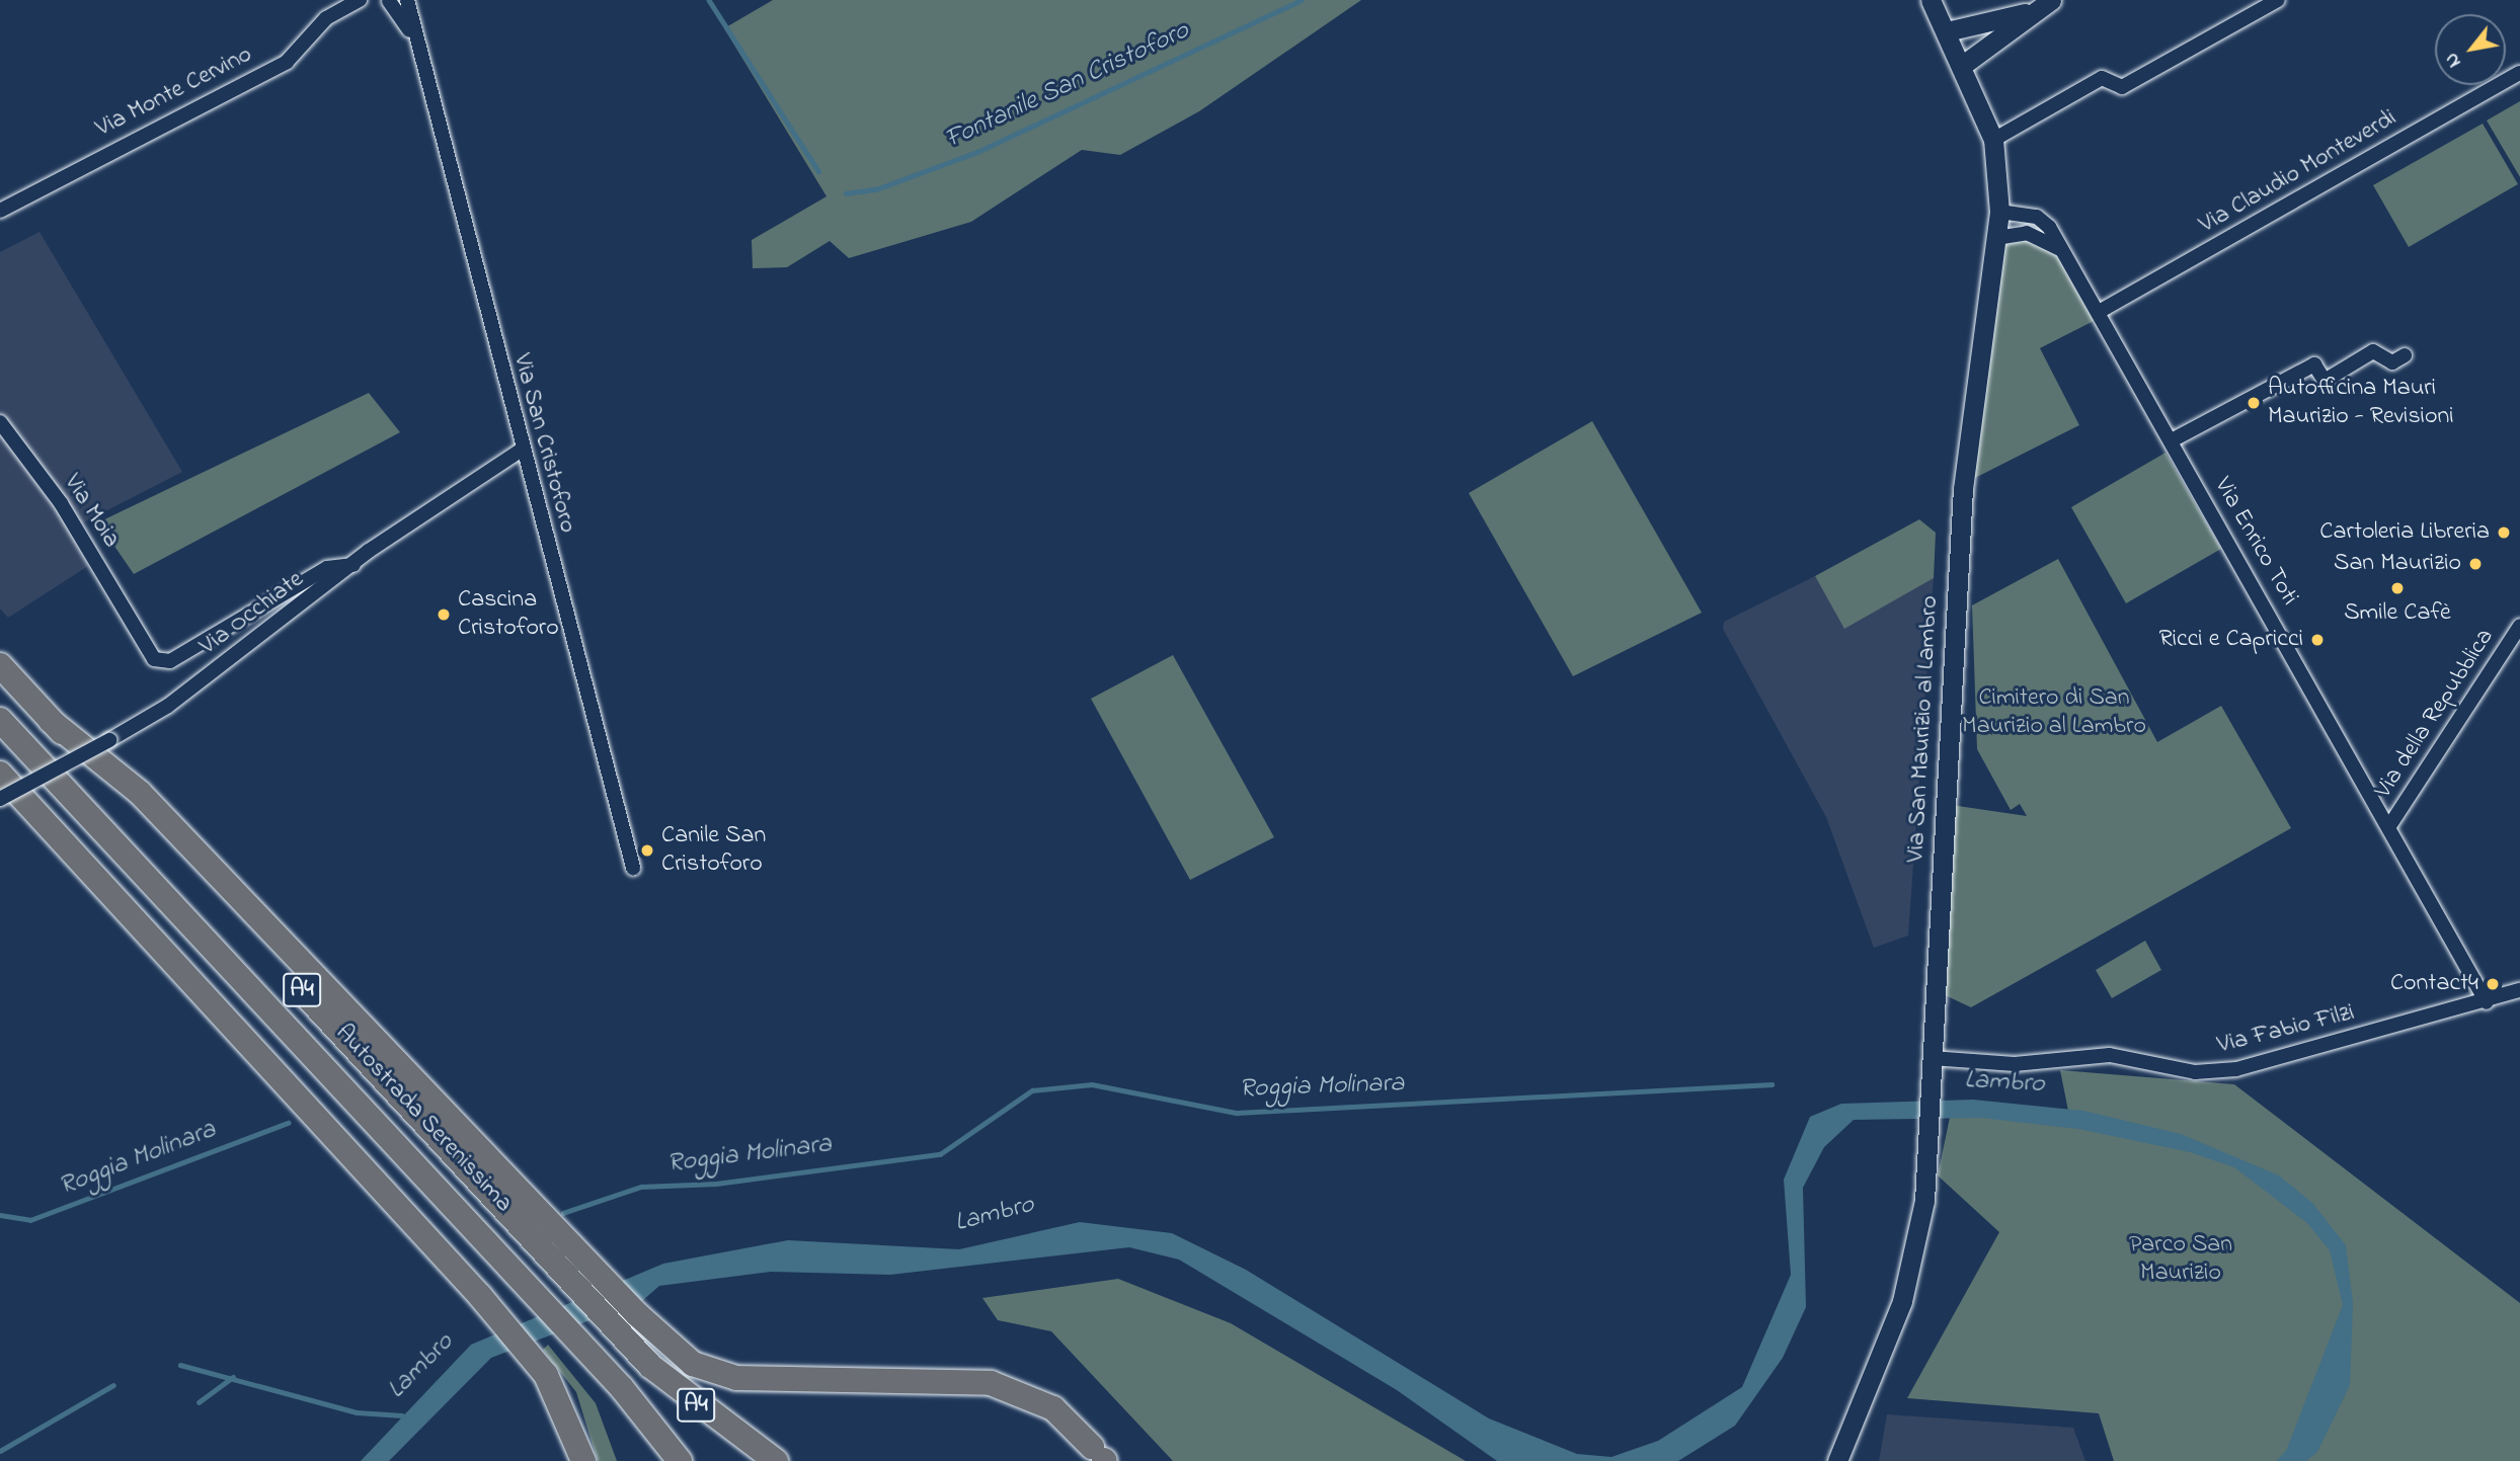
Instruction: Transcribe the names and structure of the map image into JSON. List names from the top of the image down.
{
  "streets": {
    "highway": ["A4", "Autostrada Serenissima"],
    "main road": ["Via San Maurizio al Lambro"],
    "street": [
      "Via Monte Cervino",
      "Via Claudio Monteverdi",
      "Via San Cristoforo",
      "Via Moia",
      "Via Enrico Toti",
      "Via Occhiate",
      "Via della Repubblica",
      "Via Fabio Filzi"
    ]
  },
  "crossings": [
    ["Via Claudio Monteverdi", "Via Enrico Toti"],
    ["Via San Cristoforo", "Via Occhiate"],
    ["Via Moia", "Via Occhiate"],
    ["Via Enrico Toti", "Via della Repubblica"],
    ["Via Enrico Toti", "Via San Maurizio al Lambro"],
    ["Via Enrico Toti", "Via Fabio Filzi"],
    ["Via San Maurizio al Lambro", "Via Fabio Filzi"]
  ],
  "water": ["Fontanile San Cristoforo", "Lambro", "Roggia Molinara"],
  "parks": ["Cimitero di San Maurizio al Lambro", "Parco San Maurizio"],
  "places": [
    "Autofficina Mauri Maurizio - Revisioni",
    "Cartoleria Libreria",
    "San Maurizio",
    "Smile Cafè",
    "Cascina Cristoforo",
    "Ricci e Capricci",
    "Canile San Cristoforo",
    "Contact4"
  ],
  "north": "bottom left"
}
